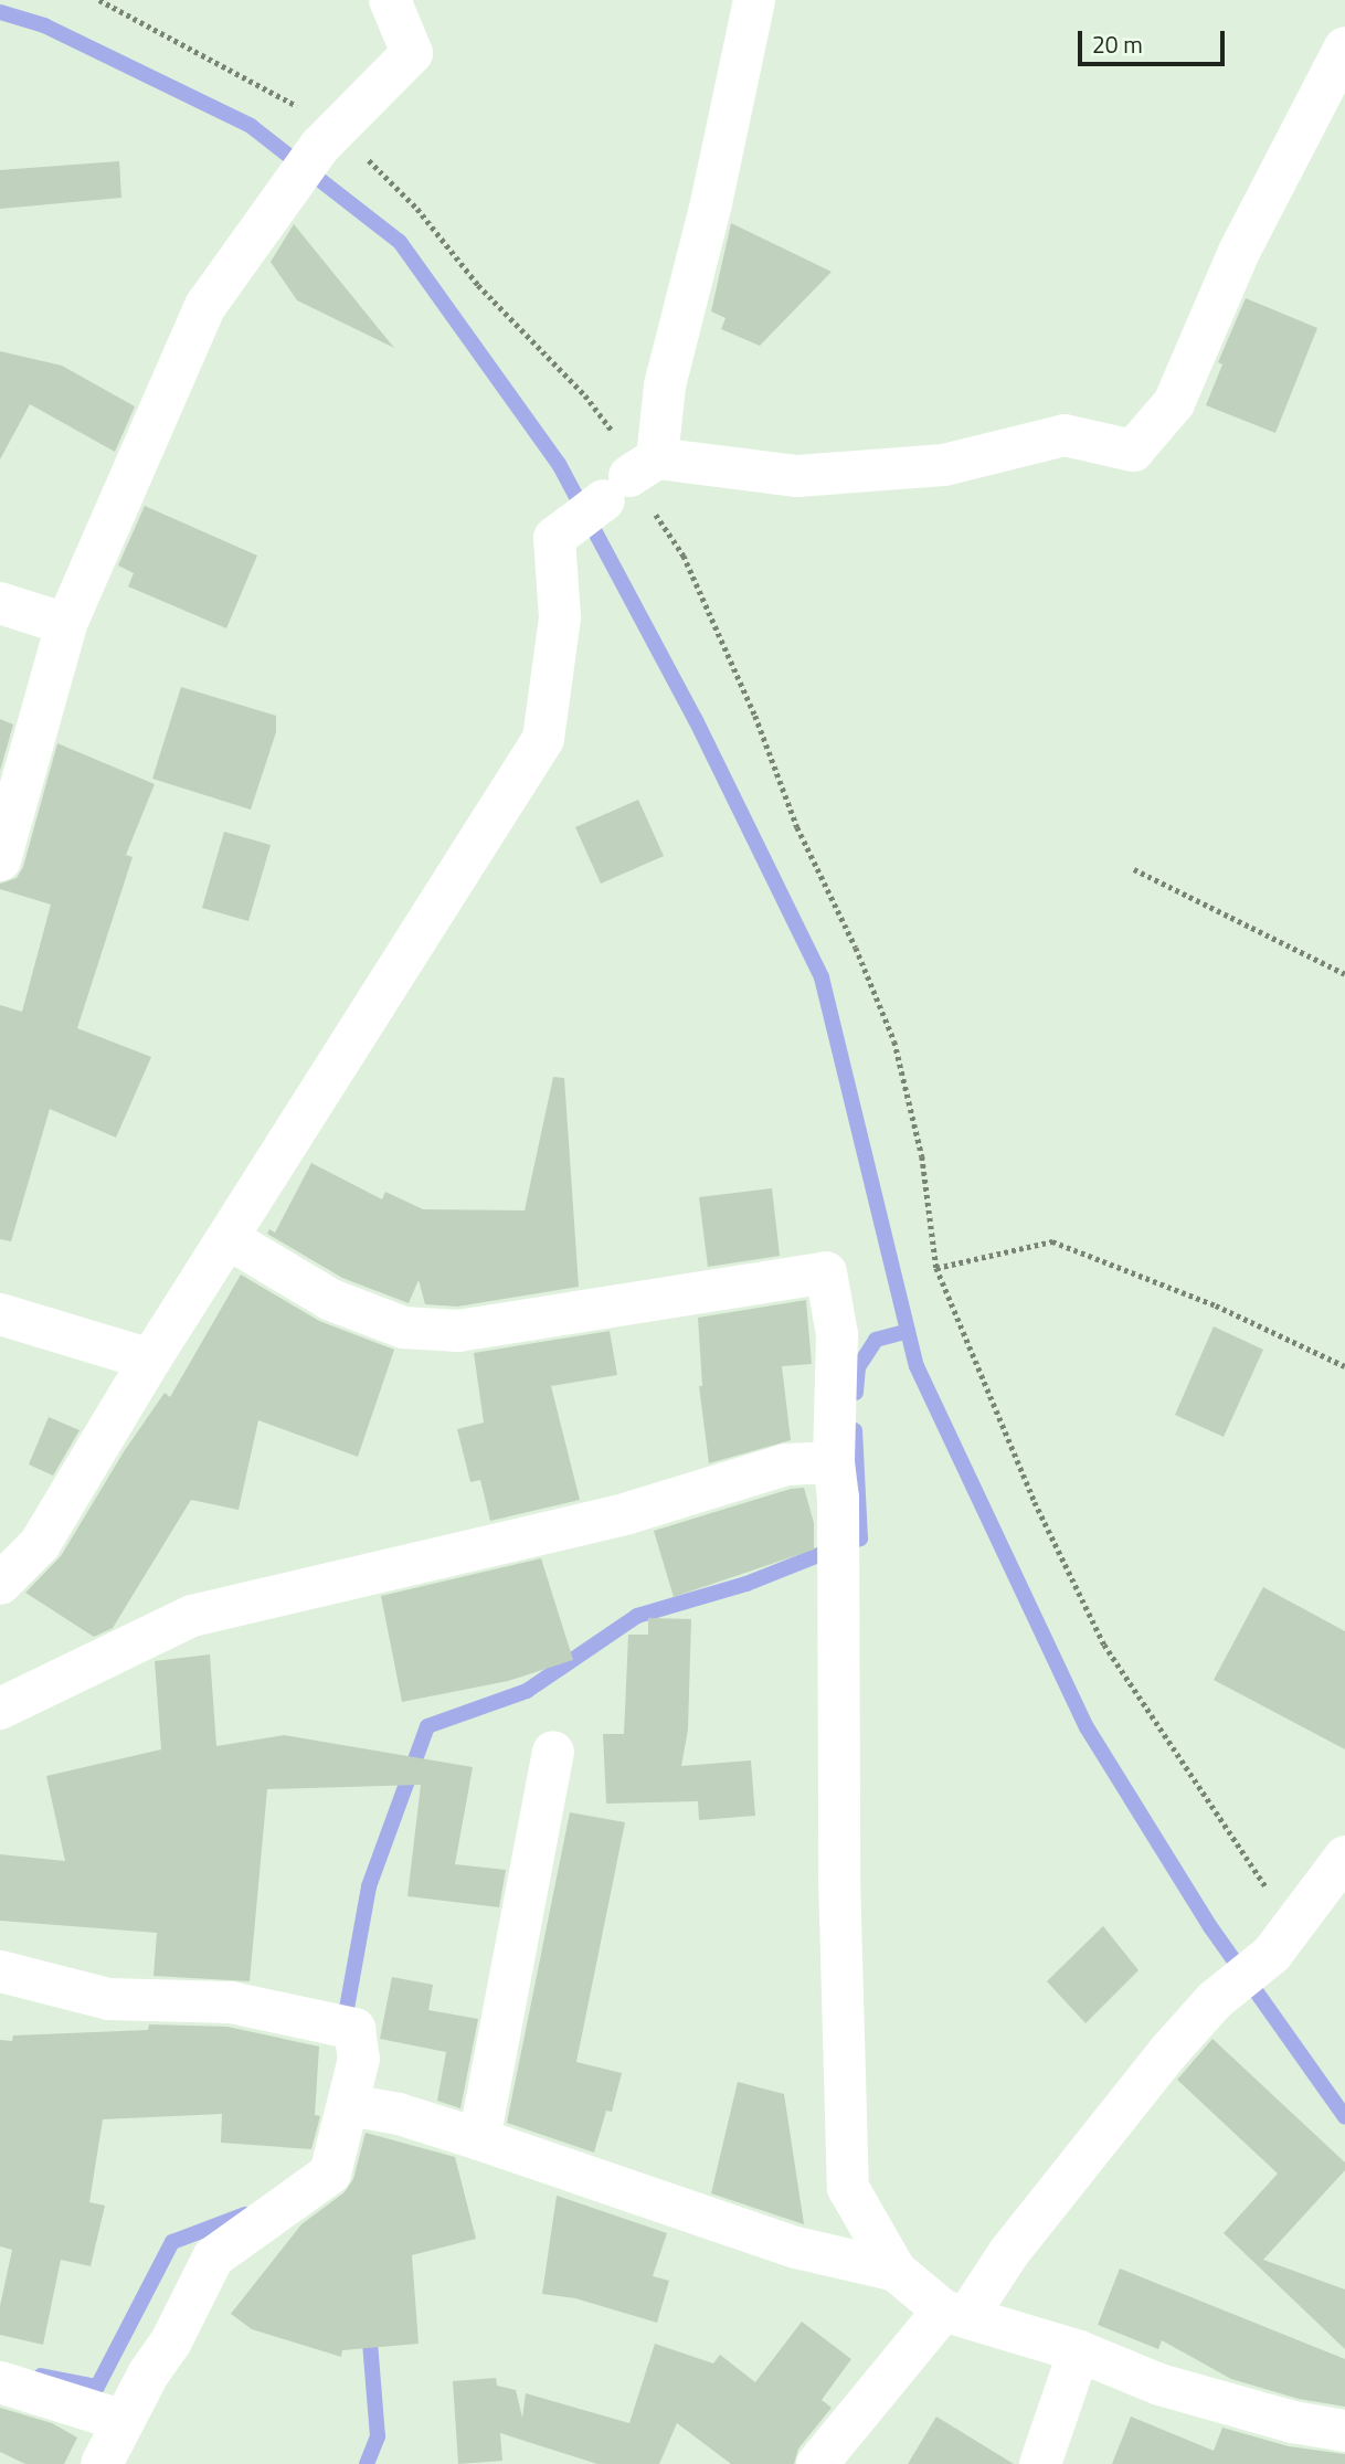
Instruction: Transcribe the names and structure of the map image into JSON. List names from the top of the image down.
{
  "scale_bar": "20 m"
}
